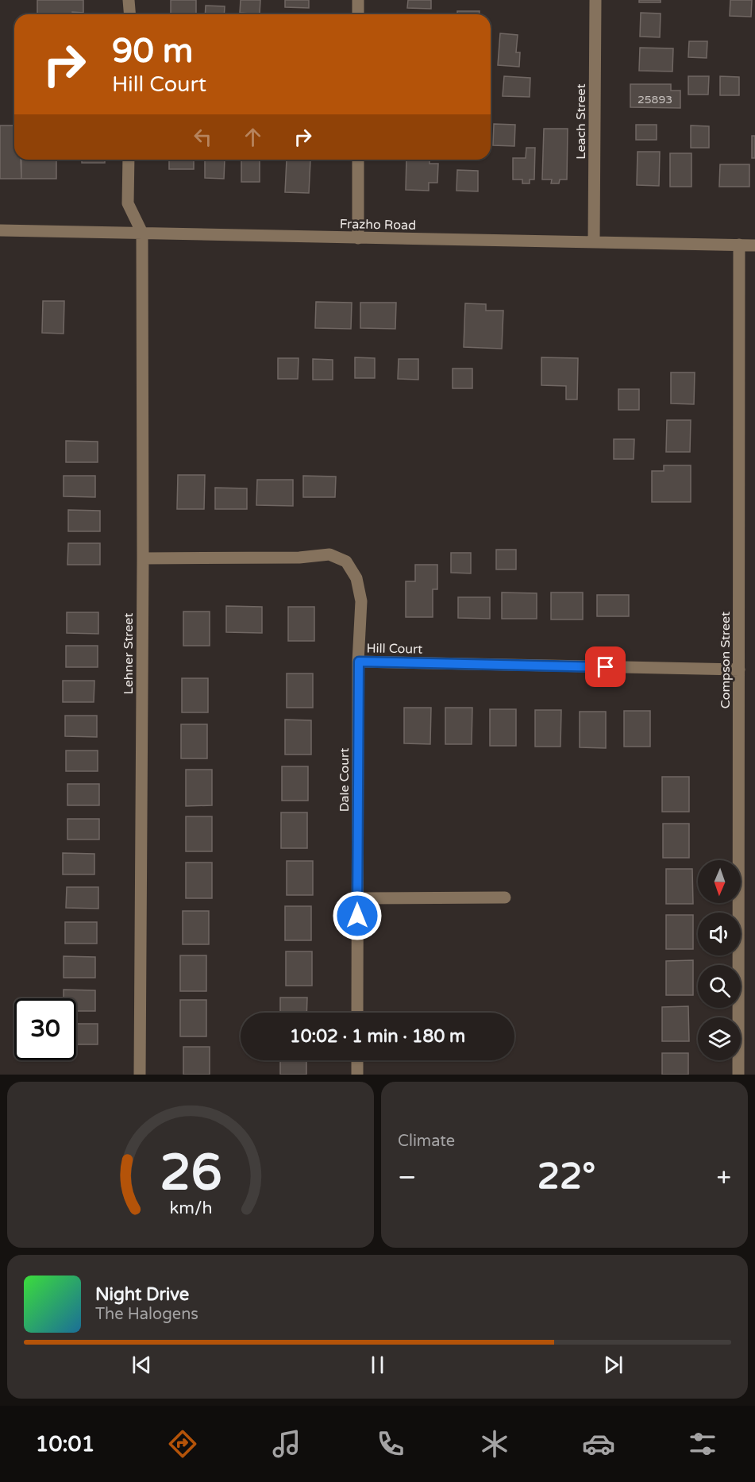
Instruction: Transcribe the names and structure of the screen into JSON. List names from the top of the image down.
{
  "streets": {
    "street": [
      "Leach Street",
      "Frazho Road",
      "Hill Court",
      "Lehner Street",
      "Compson Street",
      "Dale Court"
    ]
  },
  "crossings": [
    ["Leach Street", "Frazho Road"],
    ["Frazho Road", "Lehner Street"],
    ["Frazho Road", "Compson Street"],
    ["Hill Court", "Lehner Street"],
    ["Hill Court", "Compson Street"],
    ["Hill Court", "Dale Court"]
  ],
  "house_numbers": ["25893"],
  "north": "bottom",
  "page": {
    "turn": ["90 m", "Hill Court"],
    "limit": "30",
    "trip": "10:02 · 1 min · 180 m",
    "tile": "Climate",
    "heat": ["−", "22°", "+"],
    "song": ["Night Drive", "The Halogens"],
    "tabs": "10:01",
    "gauge": ["26", "km/h"]
  }
}
